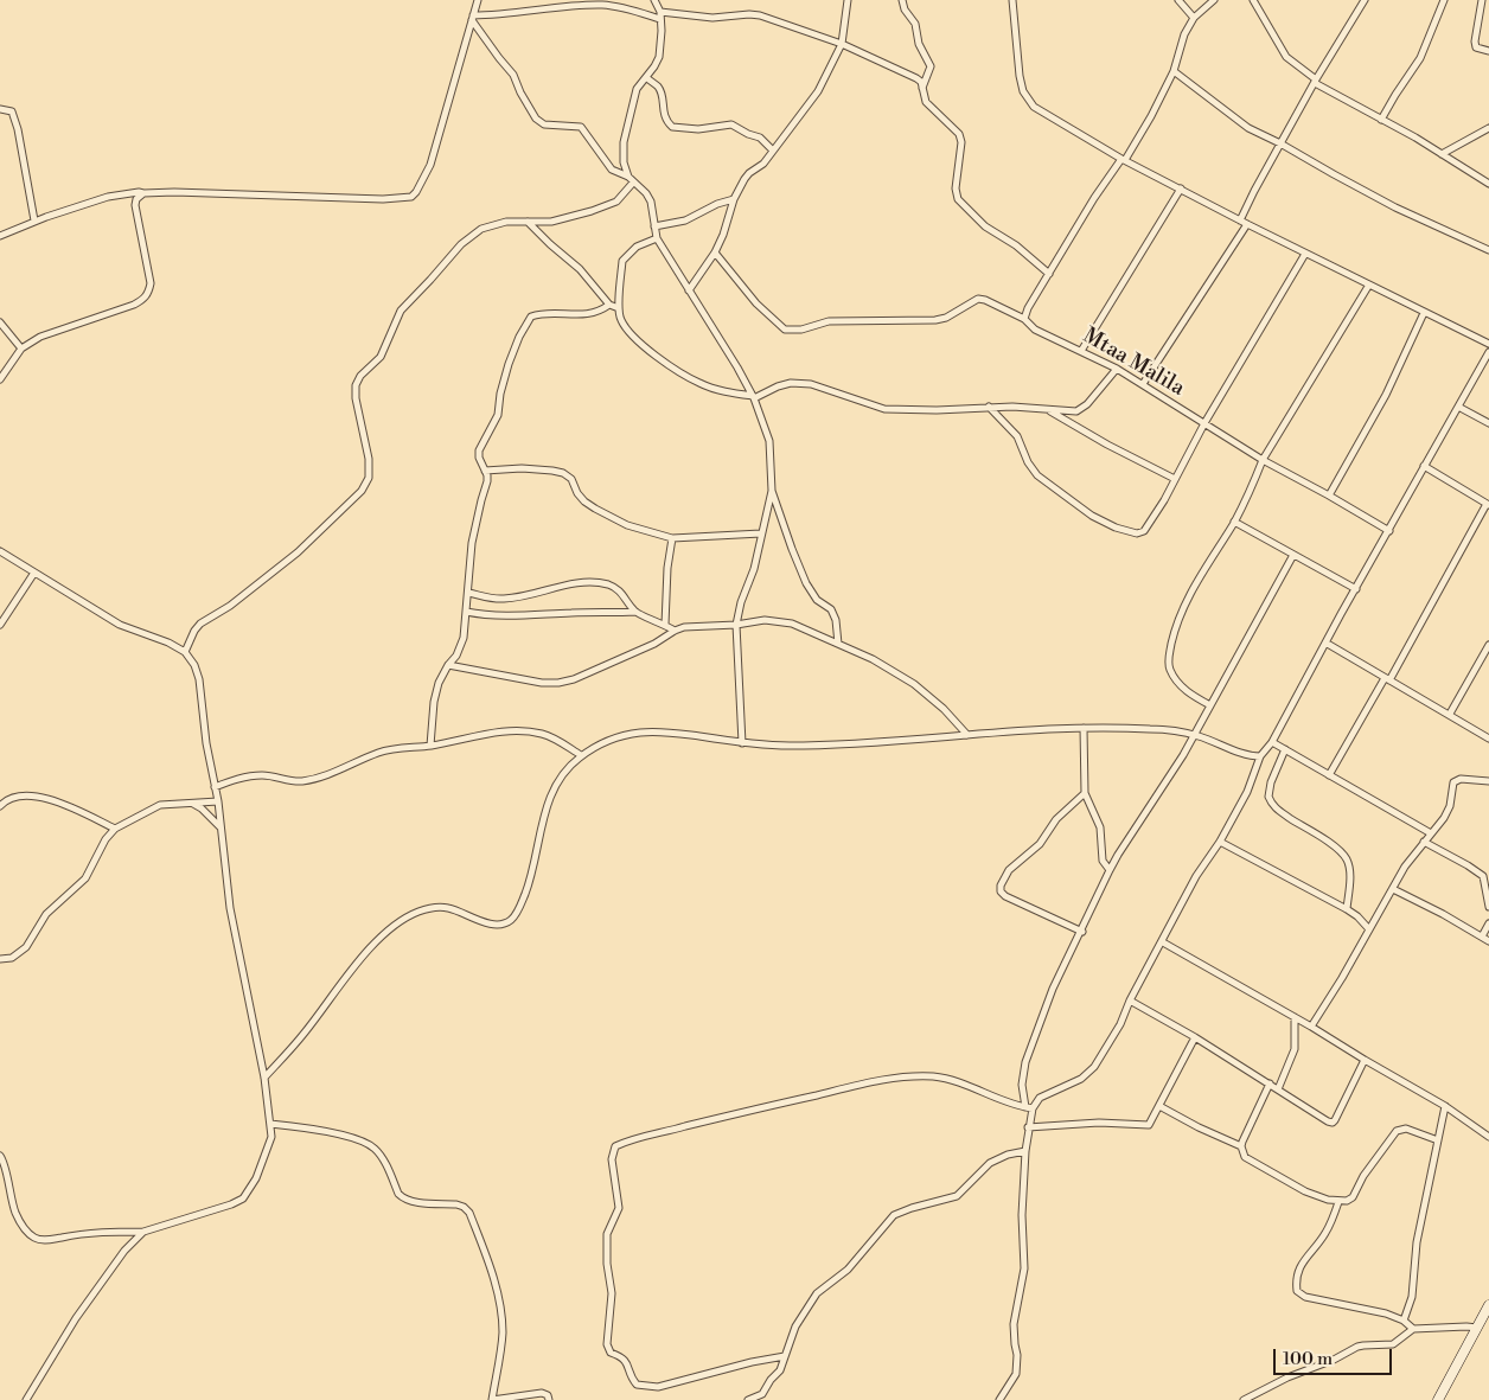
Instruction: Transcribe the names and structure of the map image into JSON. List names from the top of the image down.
{
  "streets": {
    "street": ["Mtaa Malila"]
  },
  "scale_bar": "100 m"
}
